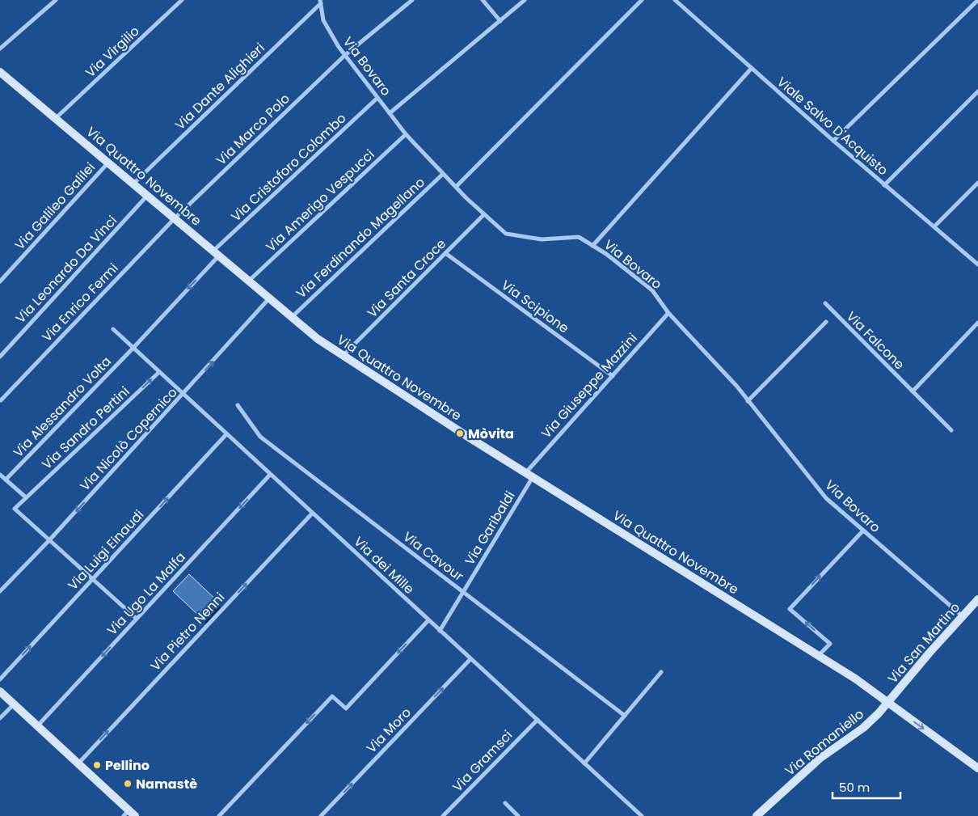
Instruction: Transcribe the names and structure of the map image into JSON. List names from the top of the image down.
{
  "streets": {
    "street": [
      "Via Virgilio",
      "Via Bovaro",
      "Via Dante Alighieri",
      "Viale Salvo D'Acquisto",
      "Via Marco Polo",
      "Via Cristoforo Colombo",
      "Via Quattro Novembre",
      "Via Amerigo Vespucci",
      "Via Galileo Galilei",
      "Via Ferdinando Magellano",
      "Via Leonardo Da Vinci",
      "Via Santa Croce",
      "Via Enrico Fermi",
      "Via Scipione",
      "Via Falcone",
      "Via Giuseppe Mazzini",
      "Via Alessandro Volta",
      "Via Sandro Pertini",
      "Via Nicolò Copernico",
      "Via Garibaldi",
      "Via Luigi Einaudi",
      "Via Cavour",
      "Via dei Mille",
      "Via Ugo La Malfa",
      "Via Pietro Nenni",
      "Via San Martino",
      "Via Moro",
      "Via Romaniello",
      "Via Gramsci"
    ]
  },
  "crossings": [
    ["Via Virgilio", "Via Quattro Novembre"],
    ["Via Bovaro", "Via Dante Alighieri"],
    ["Via Bovaro", "Via Marco Polo"],
    ["Via Bovaro", "Via Cristoforo Colombo"],
    ["Via Bovaro", "Via Amerigo Vespucci"],
    ["Via Bovaro", "Via Ferdinando Magellano"],
    ["Via Bovaro", "Via Santa Croce"],
    ["Via Bovaro", "Via Giuseppe Mazzini"],
    ["Via Bovaro", "Via San Martino"],
    ["Via Dante Alighieri", "Via Quattro Novembre"],
    ["Via Marco Polo", "Via Quattro Novembre"],
    ["Via Marco Polo", "Via Enrico Fermi"],
    ["Via Cristoforo Colombo", "Via Quattro Novembre"],
    ["Via Cristoforo Colombo", "Via Alessandro Volta"],
    ["Via Cristoforo Colombo", "Via dei Mille"],
    ["Via Quattro Novembre", "Via Amerigo Vespucci"],
    ["Via Quattro Novembre", "Via Galileo Galilei"],
    ["Via Quattro Novembre", "Via Ferdinando Magellano"],
    ["Via Quattro Novembre", "Via Leonardo Da Vinci"],
    ["Via Quattro Novembre", "Via Santa Croce"],
    ["Via Quattro Novembre", "Via Enrico Fermi"],
    ["Via Quattro Novembre", "Via Giuseppe Mazzini"],
    ["Via Quattro Novembre", "Via Nicolò Copernico"],
    ["Via Quattro Novembre", "Via Garibaldi"],
    ["Via Quattro Novembre", "Via San Martino"],
    ["Via Quattro Novembre", "Via Romaniello"],
    ["Via Santa Croce", "Via Scipione"],
    ["Via Scipione", "Via Giuseppe Mazzini"],
    ["Via Giuseppe Mazzini", "Via Garibaldi"],
    ["Via Alessandro Volta", "Via dei Mille"],
    ["Via Sandro Pertini", "Via Nicolò Copernico"],
    ["Via Sandro Pertini", "Via dei Mille"],
    ["Via Nicolò Copernico", "Via dei Mille"],
    ["Via Garibaldi", "Via Cavour"],
    ["Via Garibaldi", "Via dei Mille"],
    ["Via Luigi Einaudi", "Via dei Mille"],
    ["Via dei Mille", "Via Ugo La Malfa"],
    ["Via dei Mille", "Via Pietro Nenni"],
    ["Via dei Mille", "Via Moro"],
    ["Via dei Mille", "Via Gramsci"],
    ["Via San Martino", "Via Romaniello"]
  ],
  "one_way": [
    "Via Cristoforo Colombo",
    "Via Sandro Pertini",
    "Via Luigi Einaudi",
    "Via Ugo La Malfa",
    "Via Pietro Nenni",
    "Via Moro"
  ],
  "places": ["Mòvita", "Pellino", "Namastè"],
  "scale_bar": "50 m"
}
